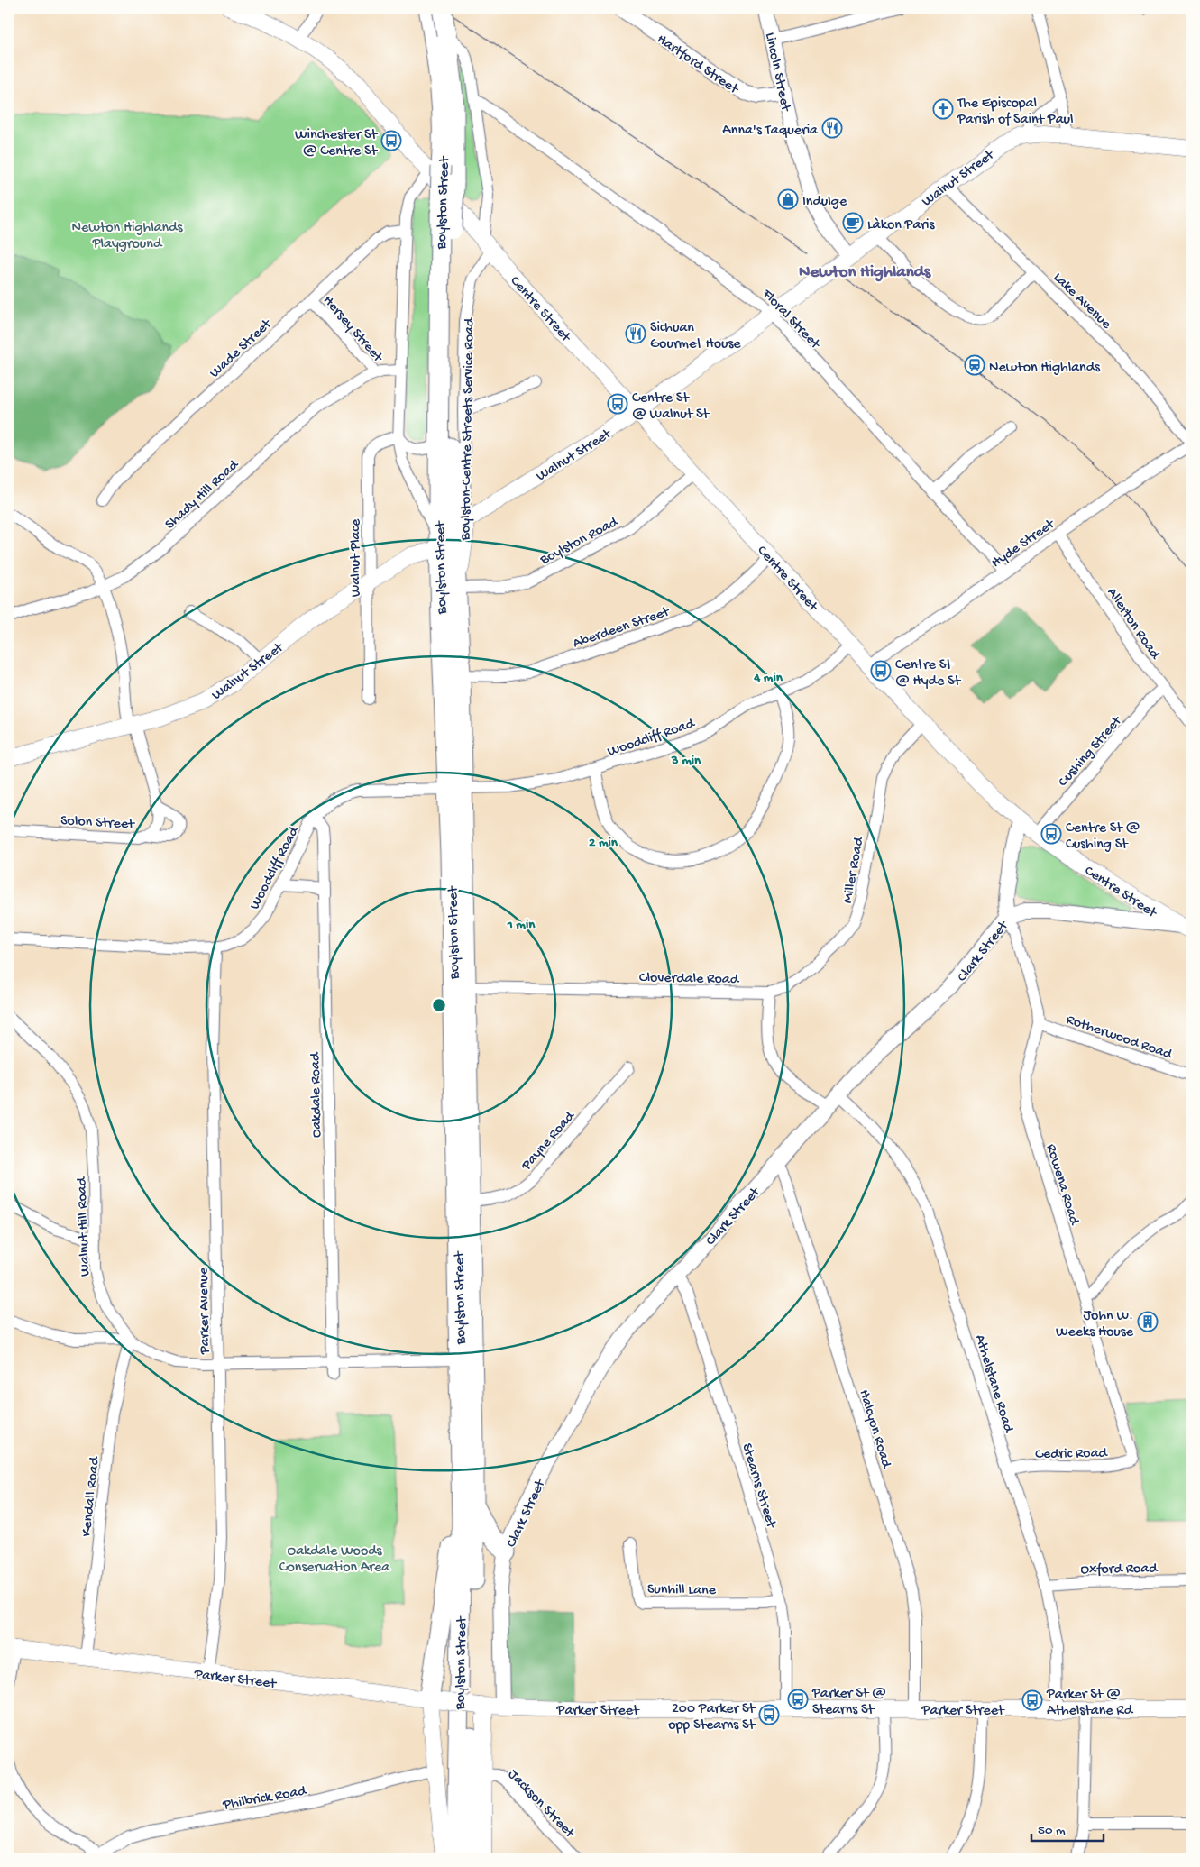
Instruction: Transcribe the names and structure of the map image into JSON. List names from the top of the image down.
{
  "streets": {
    "highway": ["Boylston Street"],
    "main road": [
      "Walnut Street",
      "Centre Street",
      "Boylston-Centre Streets Service Road",
      "Parker Street"
    ],
    "street": [
      "Hartford Street",
      "Lincoln Street",
      "Lake Avenue",
      "Floral Street",
      "Hersey Street",
      "Wade Street",
      "Shady Hill Road",
      "Boylston Road",
      "Hyde Street",
      "Walnut Place",
      "Allerton Road",
      "Aberdeen Street",
      "Woodcliff Road",
      "Cushing Street",
      "Solon Street",
      "Miller Road",
      "Clark Street",
      "Cloverdale Road",
      "Rotherwood Road",
      "Oakdale Road",
      "Payne Road",
      "Rowena Road",
      "Walnut Hill Road",
      "Parker Avenue",
      "Athelstane Road",
      "Halcyon Road",
      "Cedric Road",
      "Stearns Street",
      "Kendall Road",
      "Oxford Road",
      "Sunhill Lane",
      "Philbrick Road",
      "Jackson Street"
    ]
  },
  "crossings": [
    ["Hartford Street", "Lincoln Street"],
    ["Lincoln Street", "Walnut Street"],
    ["Walnut Street", "Boylston Street"],
    ["Walnut Street", "Lake Avenue"],
    ["Walnut Street", "Centre Street"],
    ["Walnut Street", "Floral Street"],
    ["Walnut Street", "Boylston-Centre Streets Service Road"],
    ["Walnut Street", "Walnut Place"],
    ["Walnut Street", "Solon Street"],
    ["Boylston Street", "Centre Street"],
    ["Boylston Street", "Boylston-Centre Streets Service Road"],
    ["Boylston Street", "Boylston Road"],
    ["Boylston Street", "Aberdeen Street"],
    ["Boylston Street", "Woodcliff Road"],
    ["Boylston Street", "Cloverdale Road"],
    ["Boylston Street", "Payne Road"],
    ["Boylston Street", "Walnut Hill Road"],
    ["Boylston Street", "Parker Street"],
    ["Boylston Street", "Philbrick Road"],
    ["Boylston Street", "Jackson Street"],
    ["Lake Avenue", "Hyde Street"],
    ["Centre Street", "Boylston-Centre Streets Service Road"],
    ["Centre Street", "Boylston Road"],
    ["Centre Street", "Hyde Street"],
    ["Centre Street", "Aberdeen Street"],
    ["Centre Street", "Woodcliff Road"],
    ["Centre Street", "Cushing Street"],
    ["Centre Street", "Miller Road"],
    ["Centre Street", "Clark Street"],
    ["Floral Street", "Boylston-Centre Streets Service Road"],
    ["Floral Street", "Hyde Street"],
    ["Hersey Street", "Wade Street"],
    ["Hersey Street", "Shady Hill Road"],
    ["Boylston-Centre Streets Service Road", "Boylston Road"],
    ["Shady Hill Road", "Solon Street"],
    ["Hyde Street", "Allerton Road"],
    ["Allerton Road", "Cushing Street"],
    ["Woodcliff Road", "Oakdale Road"],
    ["Woodcliff Road", "Parker Avenue"],
    ["Miller Road", "Cloverdale Road"],
    ["Clark Street", "Rowena Road"],
    ["Clark Street", "Athelstane Road"],
    ["Clark Street", "Halcyon Road"],
    ["Clark Street", "Stearns Street"],
    ["Rotherwood Road", "Rowena Road"],
    ["Oakdale Road", "Walnut Hill Road"],
    ["Rowena Road", "Cedric Road"],
    ["Walnut Hill Road", "Parker Avenue"],
    ["Walnut Hill Road", "Kendall Road"],
    ["Parker Avenue", "Parker Street"],
    ["Athelstane Road", "Cedric Road"],
    ["Athelstane Road", "Oxford Road"],
    ["Athelstane Road", "Parker Street"],
    ["Halcyon Road", "Parker Street"],
    ["Stearns Street", "Sunhill Lane"],
    ["Stearns Street", "Parker Street"],
    ["Kendall Road", "Parker Street"]
  ],
  "districts": ["Newton Highlands"],
  "parks": ["Newton Highlands Playground", "Oakdale Woods Conservation Area"],
  "places": {
    "church": ["The Episcopal Parish of Saint Paul"],
    "restaurant": ["Anna's Taqueria", "Sichuan Gourmet House"],
    "bus stop": [
      "Winchester St @ Centre St",
      "Centre St @ Walnut St",
      "Centre St @ Hyde St",
      "Centre St @ Cushing St",
      "Parker St @ Stearns St",
      "Parker St @ Athelstane Rd",
      "200 Parker St opp Stearns St"
    ],
    "shop": ["Indulge"],
    "cafe": ["Làkon Paris"],
    "station": ["Newton Highlands"],
    "building": ["John W. Weeks House"]
  },
  "scale_bar": "50 m",
  "rings": [
    "4 min",
    "3 min",
    "2 min",
    "1 min"
  ]
}
